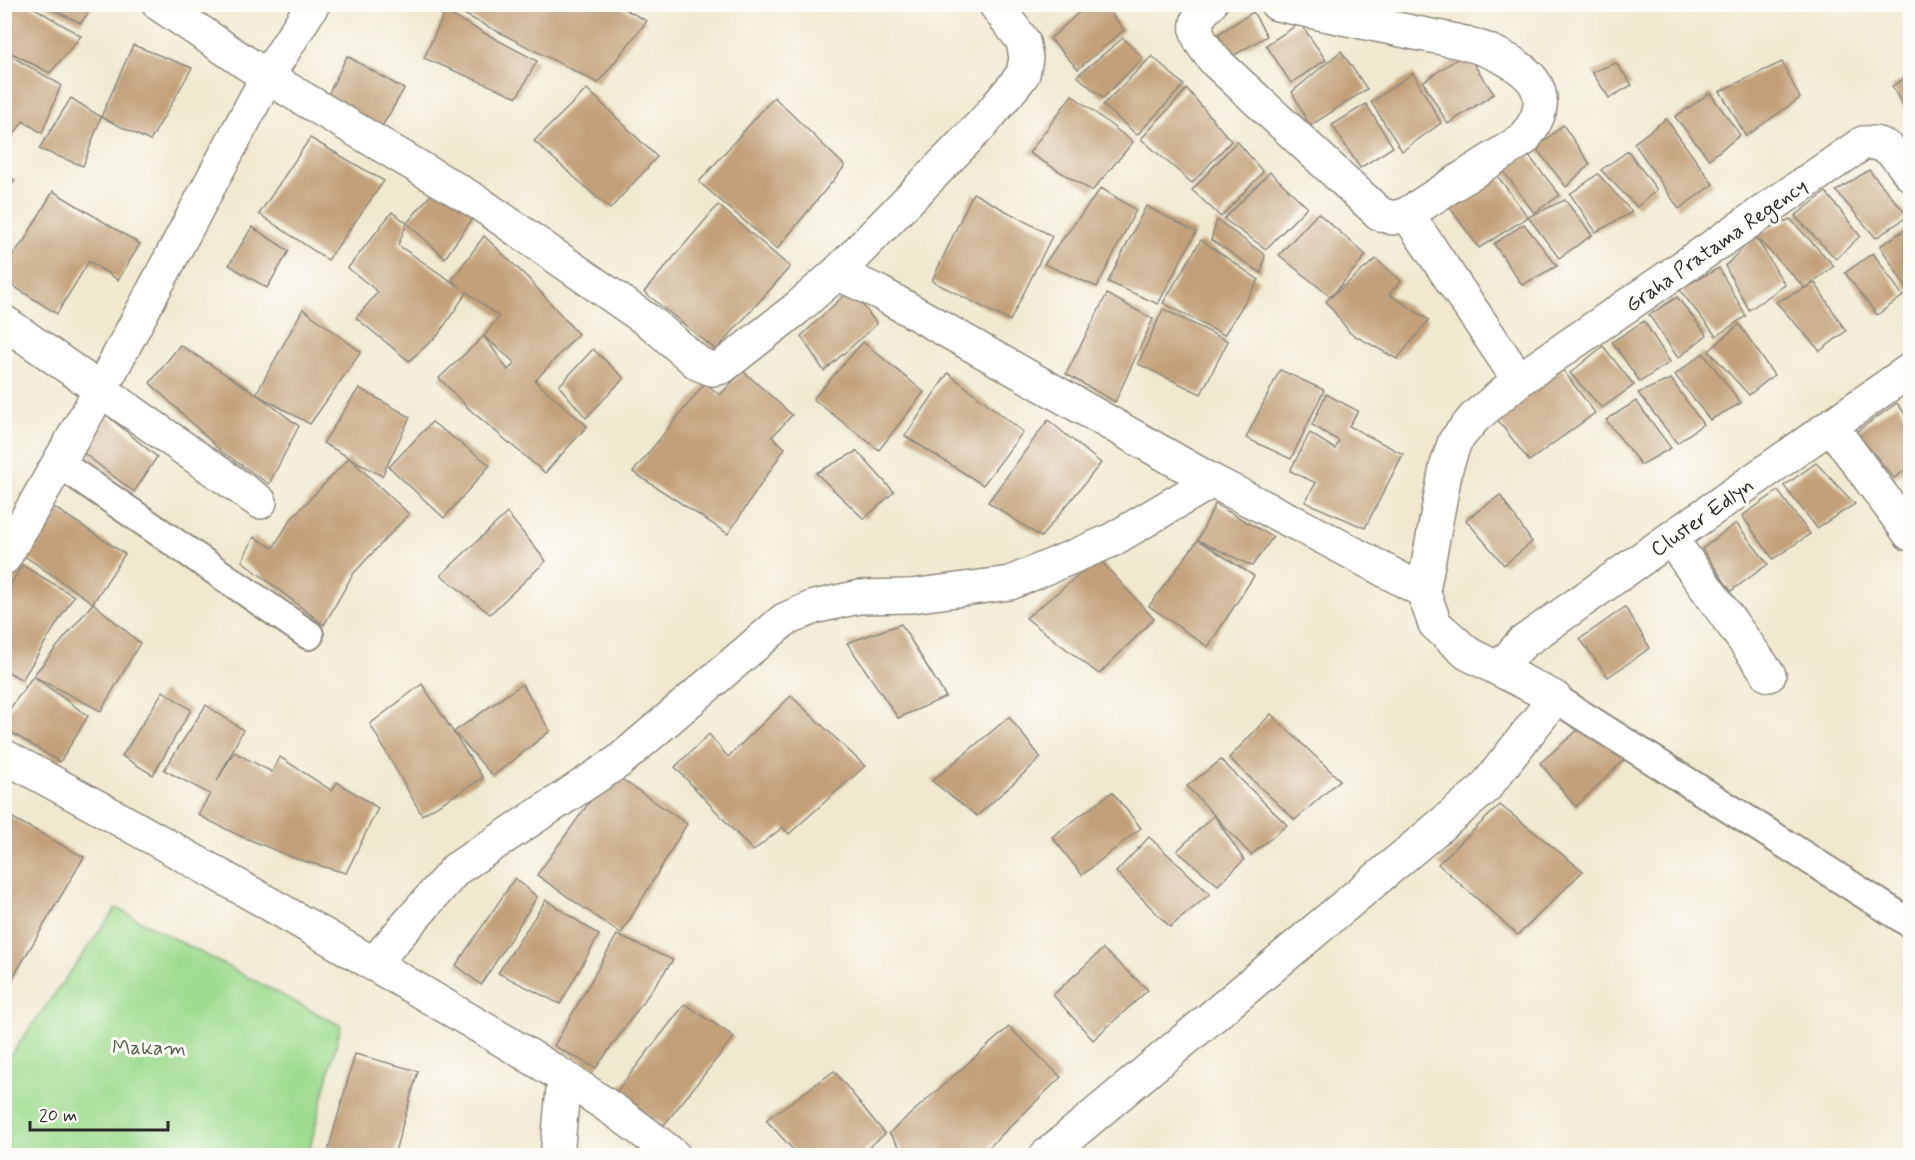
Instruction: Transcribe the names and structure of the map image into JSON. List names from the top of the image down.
{
  "streets": {
    "street": ["Graha Pratama Regency", "Cluster Edlyn"]
  },
  "parks": ["Makam"],
  "scale_bar": "20 m"
}
